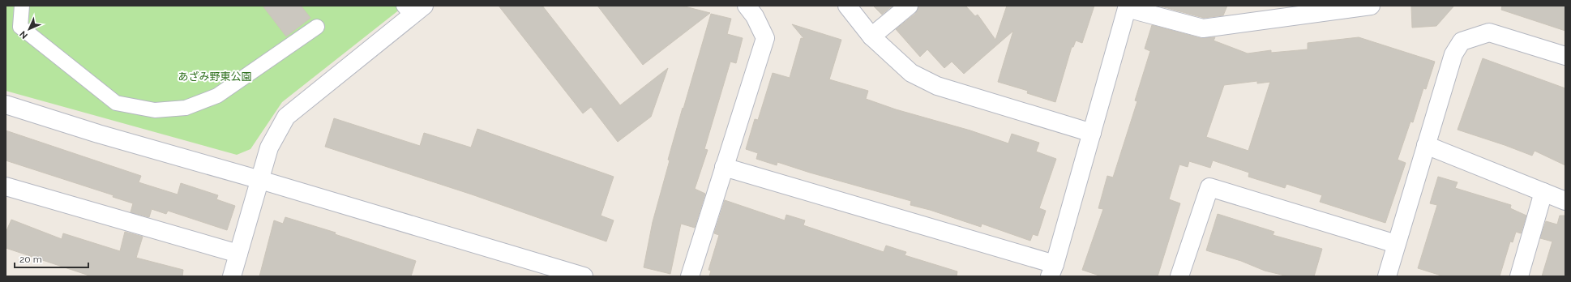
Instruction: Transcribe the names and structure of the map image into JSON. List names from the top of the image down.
{
  "parks": ["あざみ野東公園"],
  "scale_bar": "20 m",
  "north": "bottom left"
}
